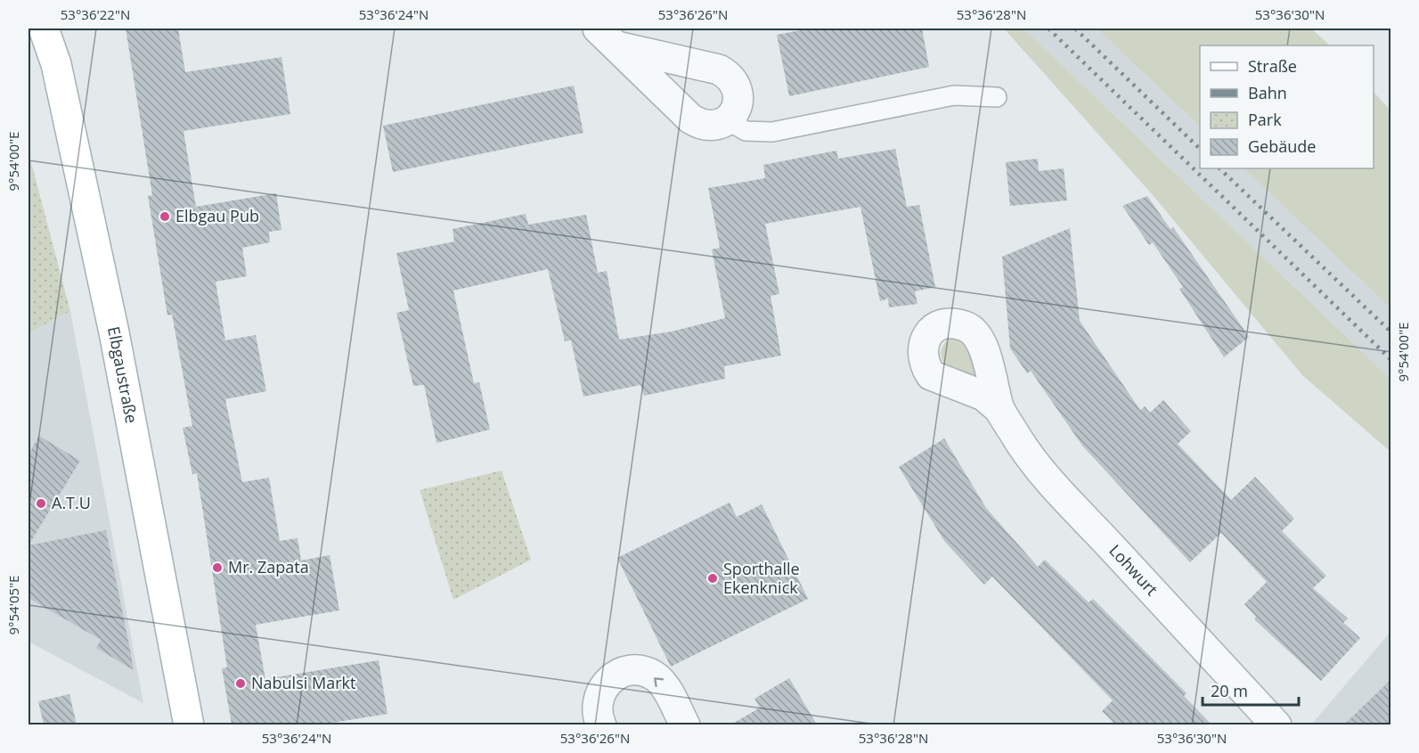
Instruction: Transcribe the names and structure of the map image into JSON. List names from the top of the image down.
{
  "streets": {
    "main road": ["Elbgaustraße"],
    "street": ["Lohwurt"]
  },
  "places": [
    "Elbgau Pub",
    "A.T.U",
    "Mr. Zapata",
    "Sporthalle Ekenknick",
    "Nabulsi Markt"
  ],
  "legend": [
    "Straße",
    "Bahn",
    "Park",
    "Gebäude"
  ],
  "scale_bar": "20 m",
  "coordinates": [
    "53°36'22\"N",
    "53°36'24\"N",
    "53°36'26\"N",
    "53°36'28\"N",
    "53°36'30\"N",
    "9°54'00\"E",
    "9°54'05\"E"
  ]
}
